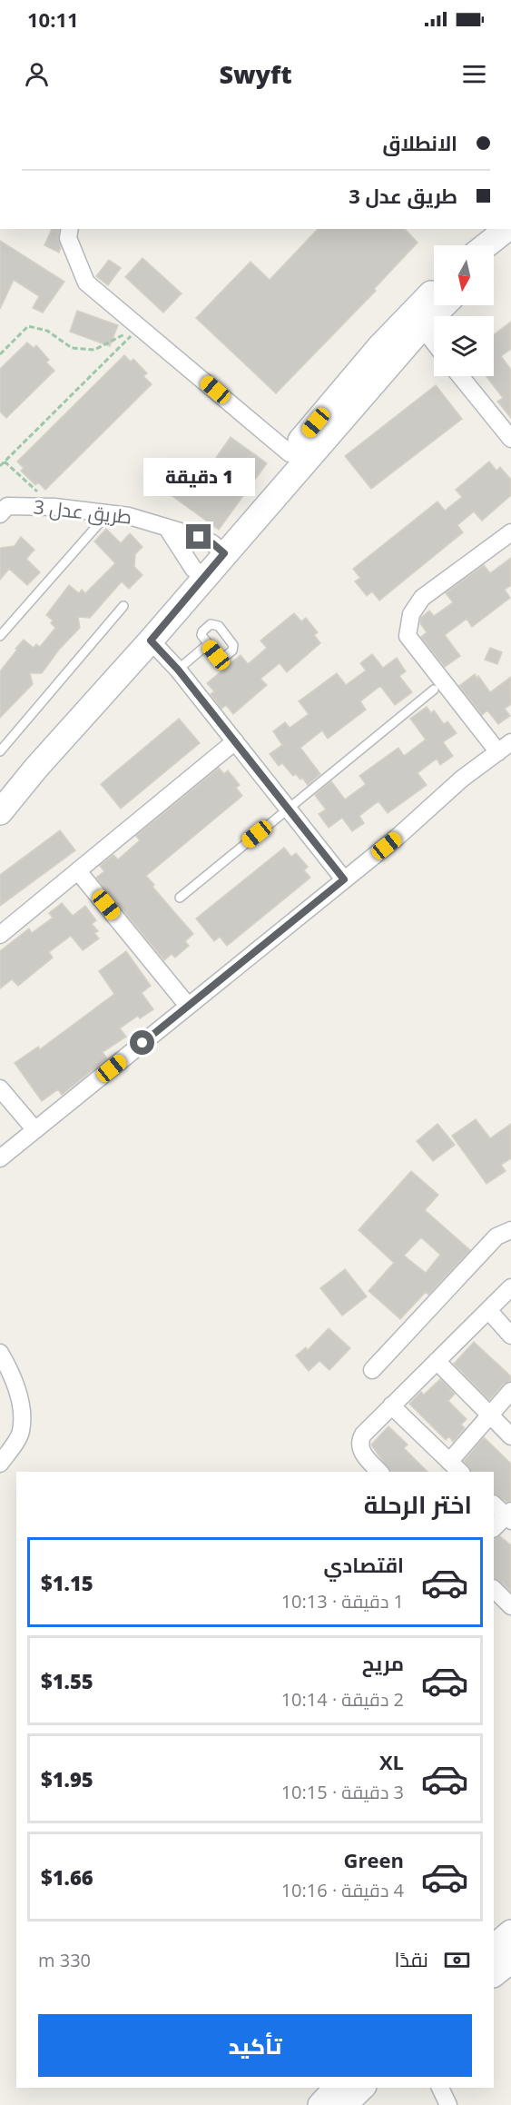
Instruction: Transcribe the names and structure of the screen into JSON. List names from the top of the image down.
{
  "streets": {
    "street": ["طريق عدل 3"]
  },
  "north": "bottom",
  "page": {
    "status": "10:11",
    "header": "Swyft",
    "banner": ["الانطلاق", "طريق عدل 3"],
    "bubble": "1 دقيقة",
    "heading": "اختر الرحلة",
    "list": [
      {
        "name": "اقتصادي",
        "note": "1 دقيقة · 10:13",
        "value": "$1.15"
      },
      {
        "name": "مريح",
        "note": "2 دقيقة · 10:14",
        "value": "$1.55"
      },
      {
        "name": "XL",
        "note": "3 دقيقة · 10:15",
        "value": "$1.95"
      },
      {
        "name": "Green",
        "note": "4 دقيقة · 10:16",
        "value": "$1.66"
      }
    ],
    "pay": ["نقدًا", "330 m"],
    "buttons": "تأكيد"
  }
}
